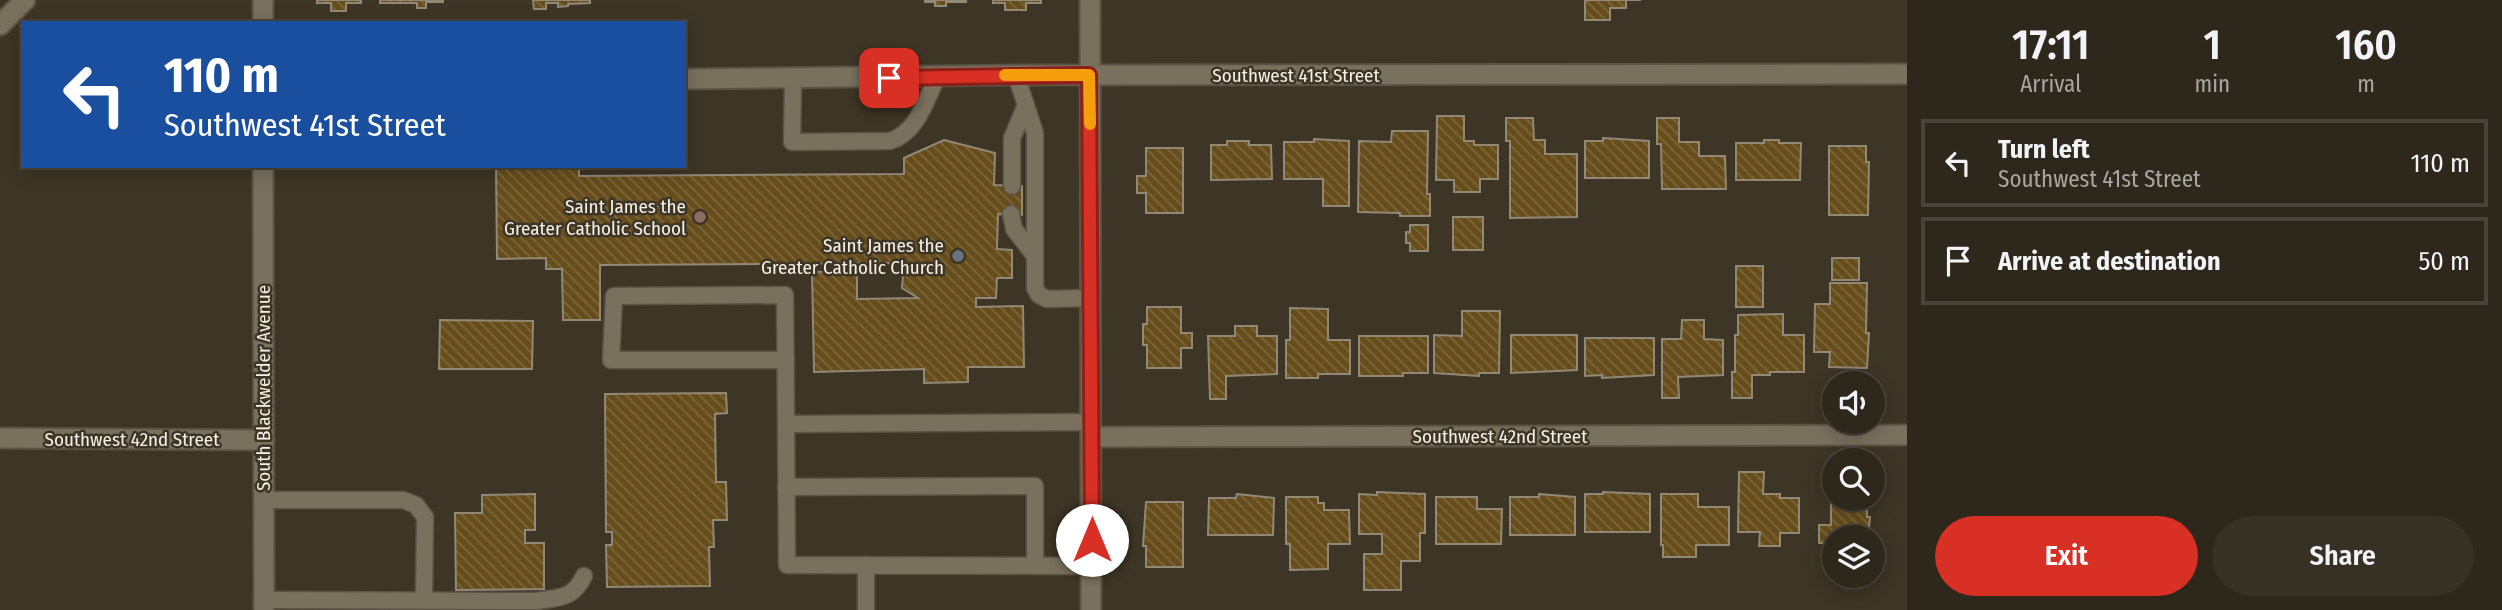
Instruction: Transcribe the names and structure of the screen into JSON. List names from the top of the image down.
{
  "streets": {
    "street": ["Southwest 41st Street", "South Blackwelder Avenue", "Southwest 42nd Street"]
  },
  "crossings": [
    ["South Blackwelder Avenue", "Southwest 42nd Street"]
  ],
  "places": ["Saint James the Greater Catholic School", "Saint James the Greater Catholic Church"],
  "page": {
    "eta": [
      "17:11",
      "Arrival",
      "1",
      "min",
      "160",
      "m"
    ],
    "turn": ["110 m", "Southwest 41st Street"],
    "list": [
      {
        "name": "Turn left",
        "note": "Southwest 41st Street",
        "value": "110 m"
      },
      {
        "name": "Arrive at destination",
        "value": "50 m"
      }
    ],
    "buttons": ["Exit", "Share"]
  }
}
